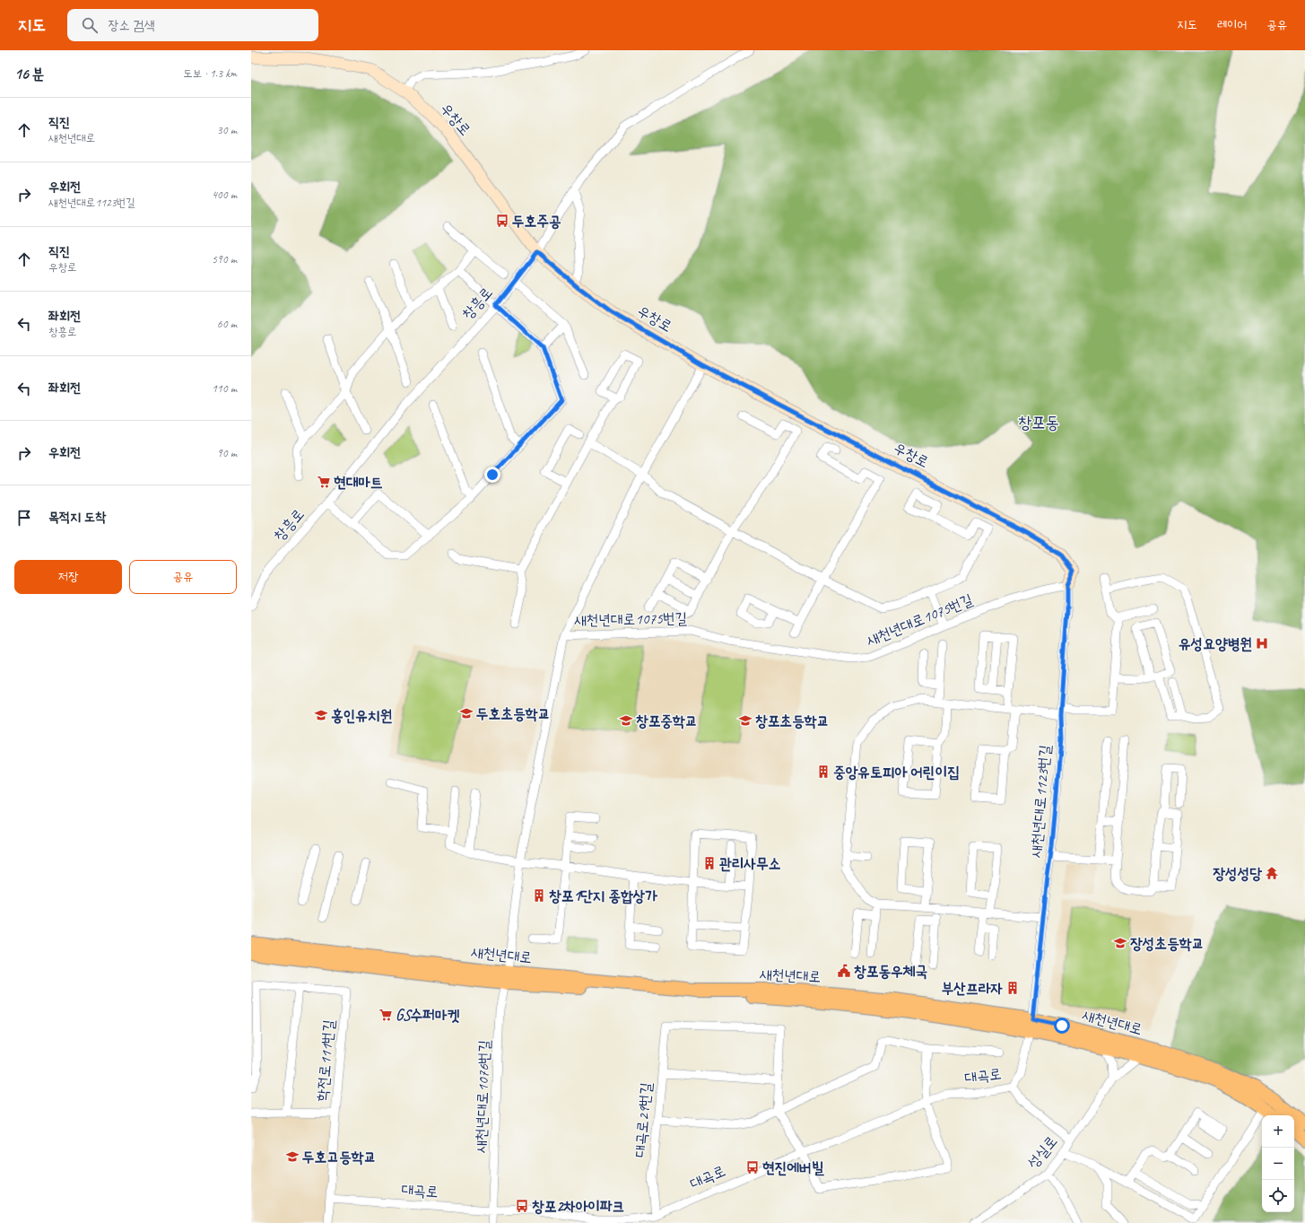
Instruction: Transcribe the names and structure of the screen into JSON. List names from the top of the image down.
{
  "streets": {
    "main road": ["우창로", "새천년대로"],
    "street": [
      "창흥로",
      "새천년대로1075번길",
      "새천년대로1123번길",
      "학전로111번길",
      "대곡로",
      "새천년대로1076번길",
      "대곡로29번길",
      "성실로"
    ]
  },
  "crossings": [
    ["우창로", "창흥로"],
    ["우창로", "새천년대로1075번길"],
    ["우창로", "새천년대로1123번길"],
    ["새천년대로1075번길", "새천년대로1123번길"],
    ["새천년대로1075번길", "새천년대로"],
    ["새천년대로1075번길", "새천년대로1076번길"],
    ["새천년대로1123번길", "새천년대로"],
    ["새천년대로1123번길", "대곡로"],
    ["새천년대로", "대곡로"],
    ["새천년대로", "새천년대로1076번길"],
    ["새천년대로", "성실로"],
    ["학전로111번길", "대곡로"],
    ["대곡로", "새천년대로1076번길"],
    ["대곡로", "대곡로29번길"]
  ],
  "districts": ["창포동"],
  "places": {
    "bus stop": ["두호주공", "현진에버빌", "창포2차아이파크"],
    "supermarket": ["현대마트", "GS수퍼마켓"],
    "hospital": ["유성요양병원"],
    "school or university": [
      "두호초등학교",
      "홍인유치원",
      "창포중학교",
      "창포초등학교",
      "장성초등학교",
      "두호고등학교"
    ],
    "building": [
      "중앙유토피아 어린이집",
      "관리사무소",
      "창포1단지 종합상가",
      "부산프라자"
    ],
    "temple": ["장성성당"],
    "public building": ["창포동우체국"]
  },
  "page": {
    "header": "지도",
    "search": "장소 검색",
    "nav": ["지도", "레이어", "공유"],
    "heading": ["16 분", "도보 · 1.3 km"],
    "list": [
      ["직진", "새천년대로", "30 m"],
      ["우회전", "새천년대로1123번길", "400 m"],
      ["직진", "우창로", "590 m"],
      ["좌회전", "창흥로", "60 m"],
      ["좌회전", "110 m"],
      ["우회전", "90 m"],
      "목적지 도착"
    ],
    "buttons": ["저장", "공유"],
    "map_buttons": ["+", "−"]
  }
}
